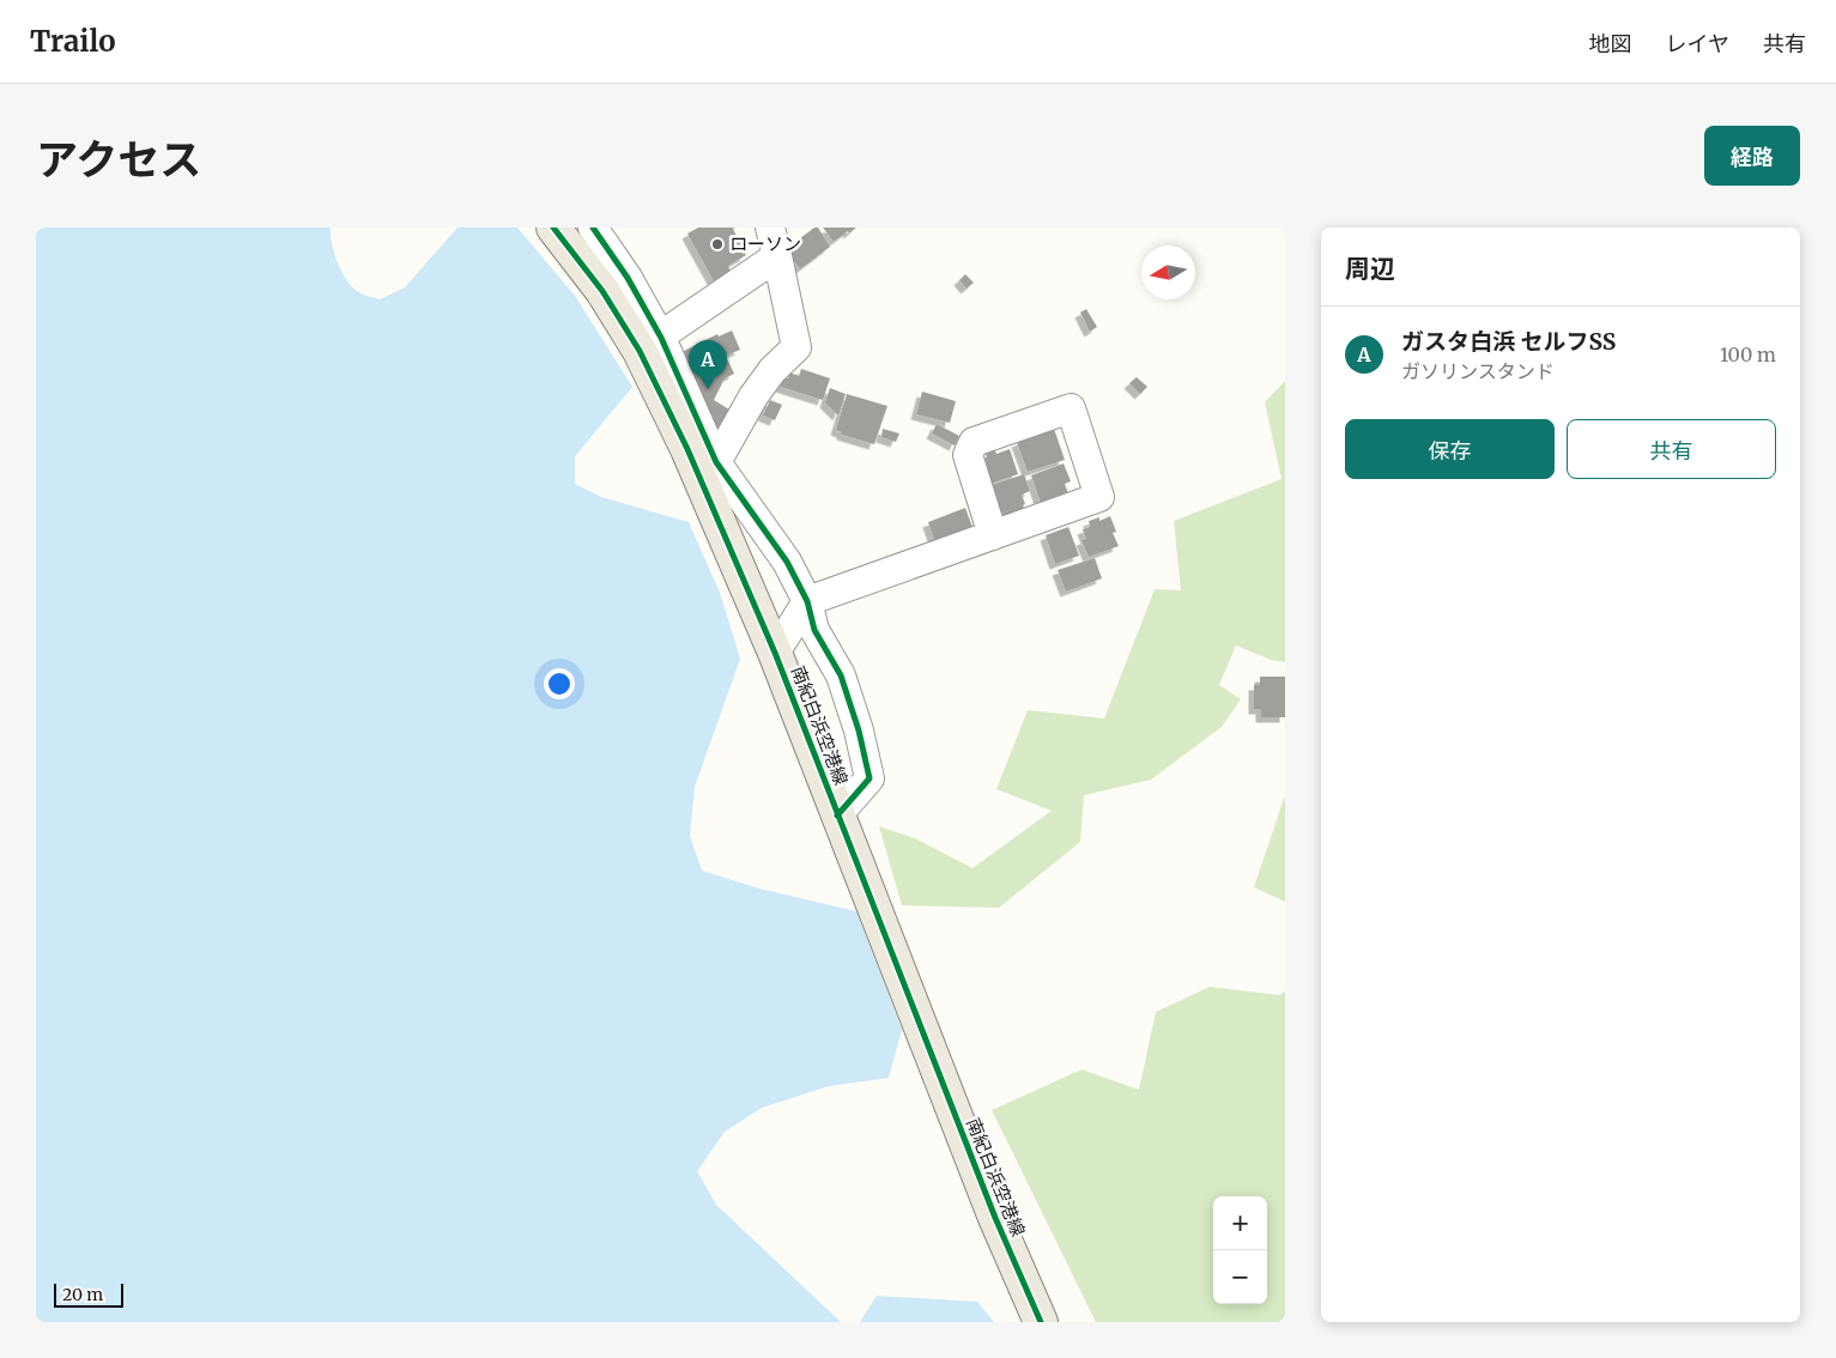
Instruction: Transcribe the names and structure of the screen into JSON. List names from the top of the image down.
{
  "streets": {
    "main road": ["南紀白浜空港線"]
  },
  "places": ["ローソン"],
  "scale_bar": "20 m",
  "north": "left",
  "page": {
    "header": "Trailo",
    "nav": ["地図", "レイヤ", "共有"],
    "title": "アクセス",
    "buttons": [
      "経路",
      ["保存", "共有"]
    ],
    "heading": "周辺",
    "list": [
      {
        "mark": "A",
        "name": "ガスタ白浜 セルフSS",
        "note": "ガソリンスタンド",
        "value": "100 m"
      }
    ],
    "pins": "A",
    "map_buttons": ["+", "−"],
    "scale": "20 m"
  }
}
